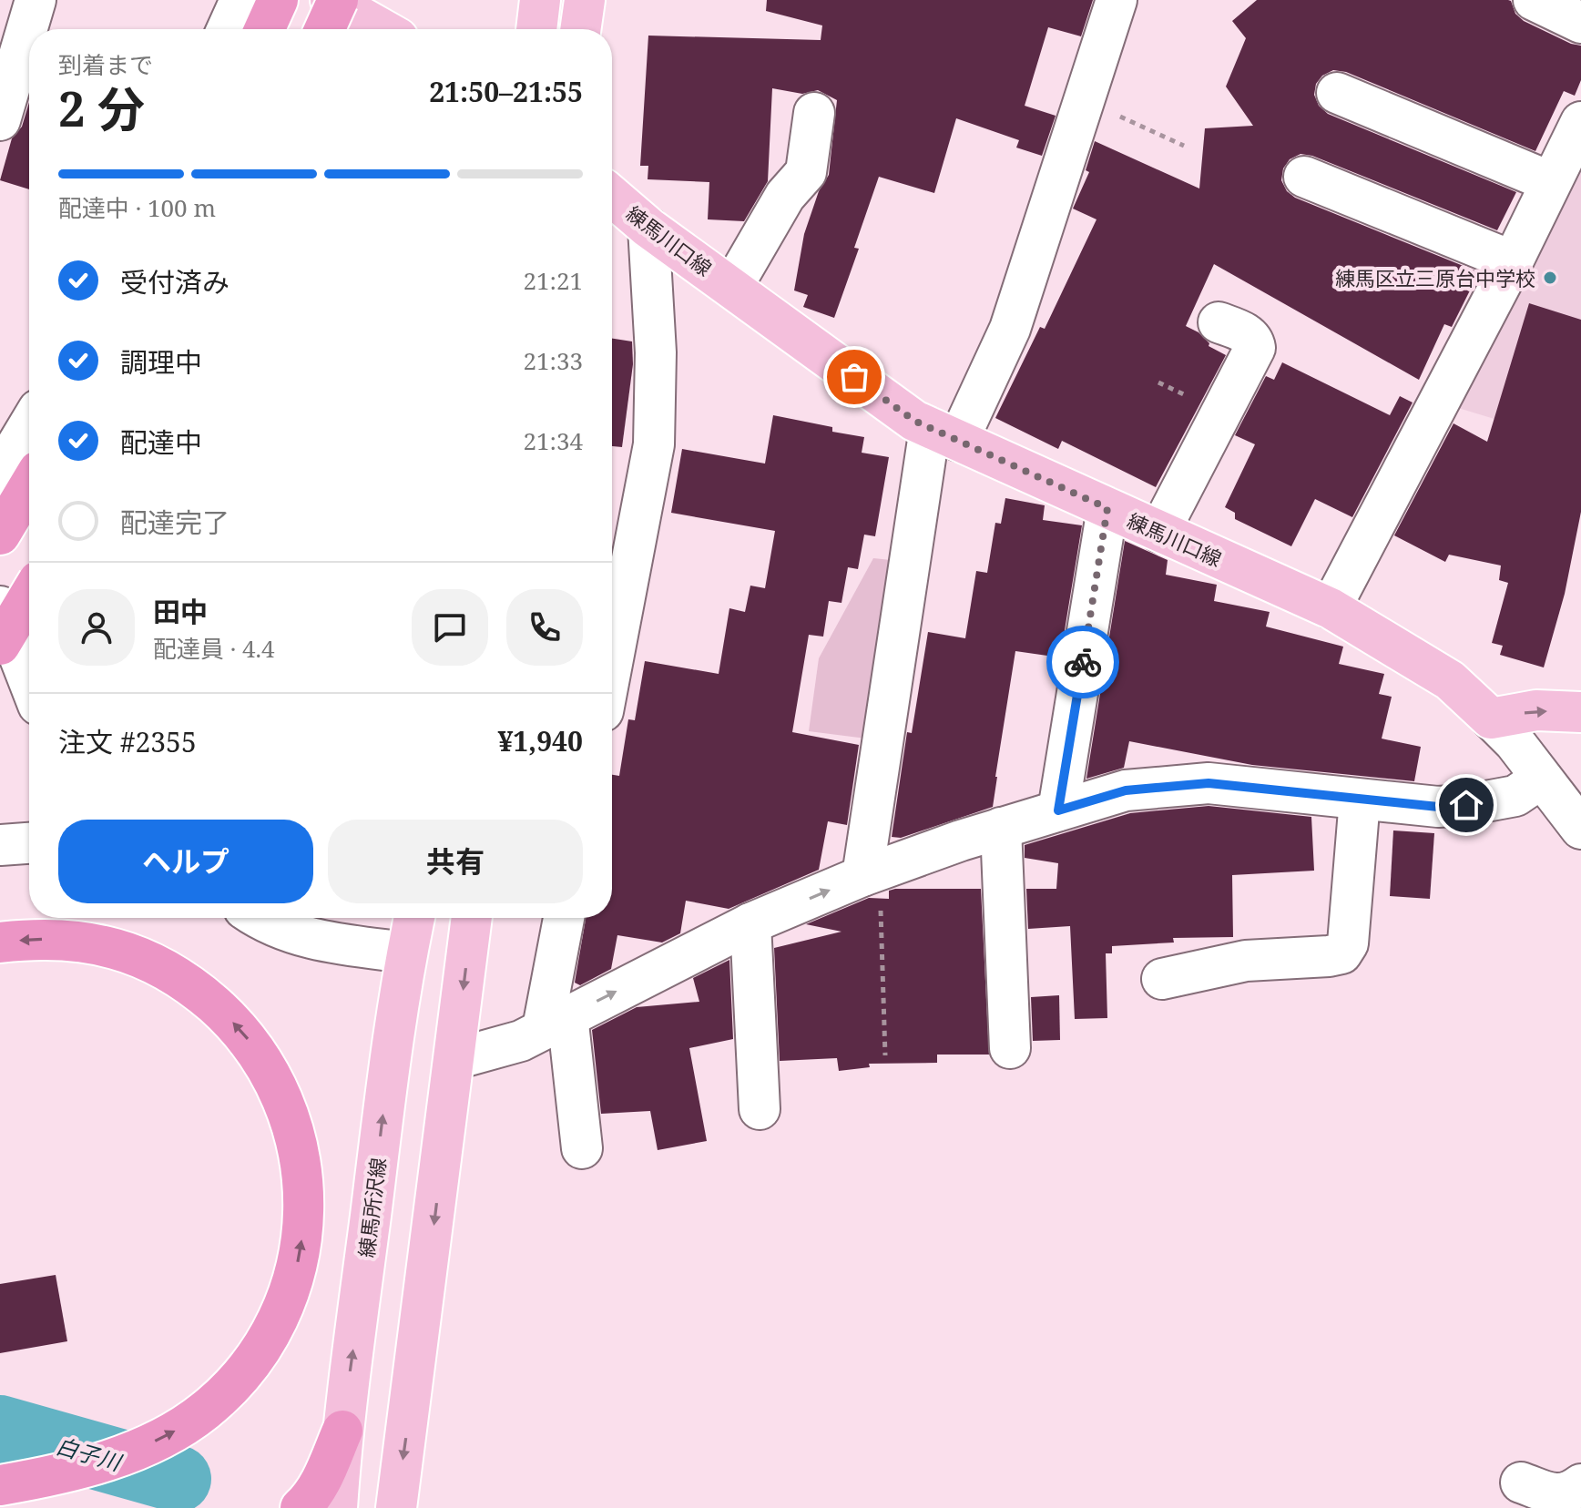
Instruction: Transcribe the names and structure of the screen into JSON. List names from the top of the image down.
{
  "streets": {
    "main road": ["練馬川口線", "練馬所沢線"]
  },
  "water": ["白子川"],
  "places": ["練馬区立三原台中学校"],
  "page": {
    "heading": ["2 分", "到着まで", "21:50–21:55"],
    "panel": [
      "田中",
      "配達員 · 4.4",
      "注文 #2355",
      "¥1,940"
    ],
    "bar": "配達中 · 100 m",
    "list": [
      ["受付済み", "21:21"],
      ["調理中", "21:33"],
      ["配達中", "21:34"],
      "配達完了"
    ],
    "buttons": ["ヘルプ", "共有"]
  }
}
